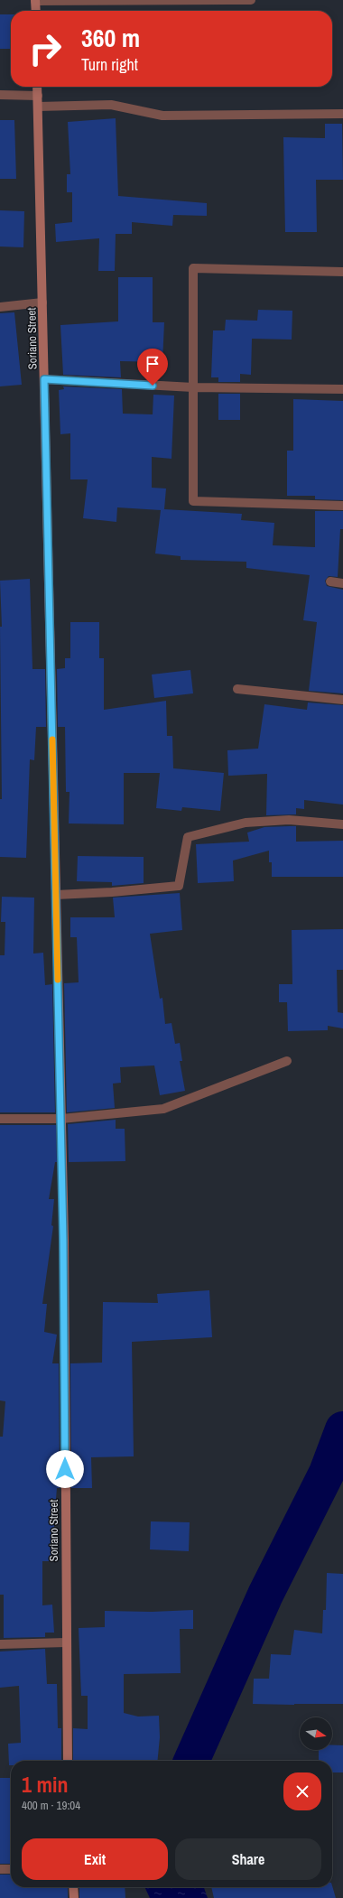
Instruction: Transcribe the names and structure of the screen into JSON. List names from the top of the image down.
{
  "streets": {
    "main road": ["Soriano Street"]
  },
  "north": "right",
  "page": {
    "turn": ["360 m", "Turn right"],
    "heading": ["1 min", "400 m · 19:04"],
    "buttons": ["Exit", "Share"]
  }
}
